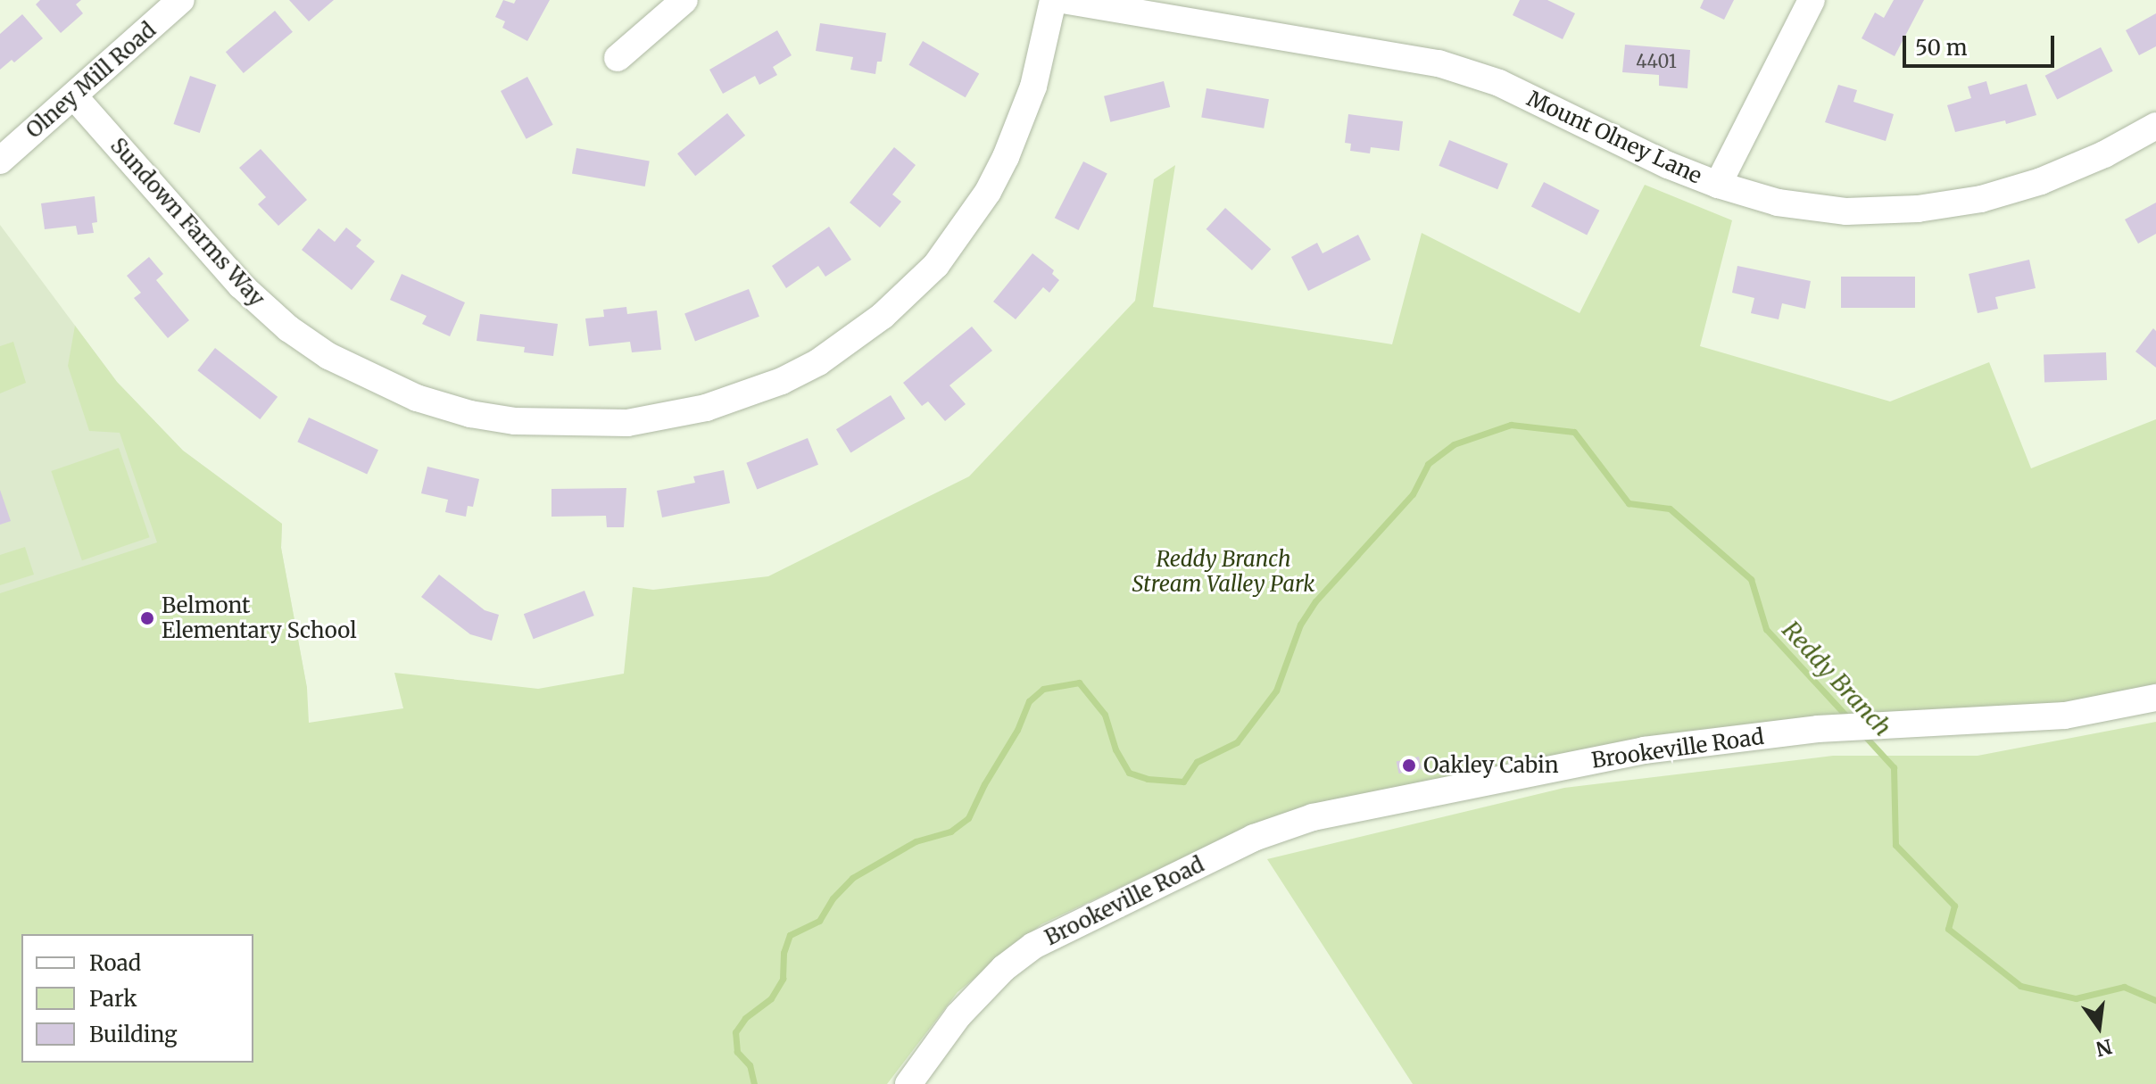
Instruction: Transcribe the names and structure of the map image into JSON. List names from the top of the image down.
{
  "streets": {
    "street": [
      "Olney Mill Road",
      "Mount Olney Lane",
      "Sundown Farms Way",
      "Brookeville Road"
    ]
  },
  "crossings": [
    ["Olney Mill Road", "Sundown Farms Way"]
  ],
  "water": ["Reddy Branch"],
  "parks": ["Reddy Branch Stream Valley Park"],
  "places": ["Belmont Elementary School", "Oakley Cabin"],
  "house_numbers": ["4401"],
  "legend": ["Road", "Park", "Building"],
  "scale_bar": "50 m",
  "north": "bottom"
}
